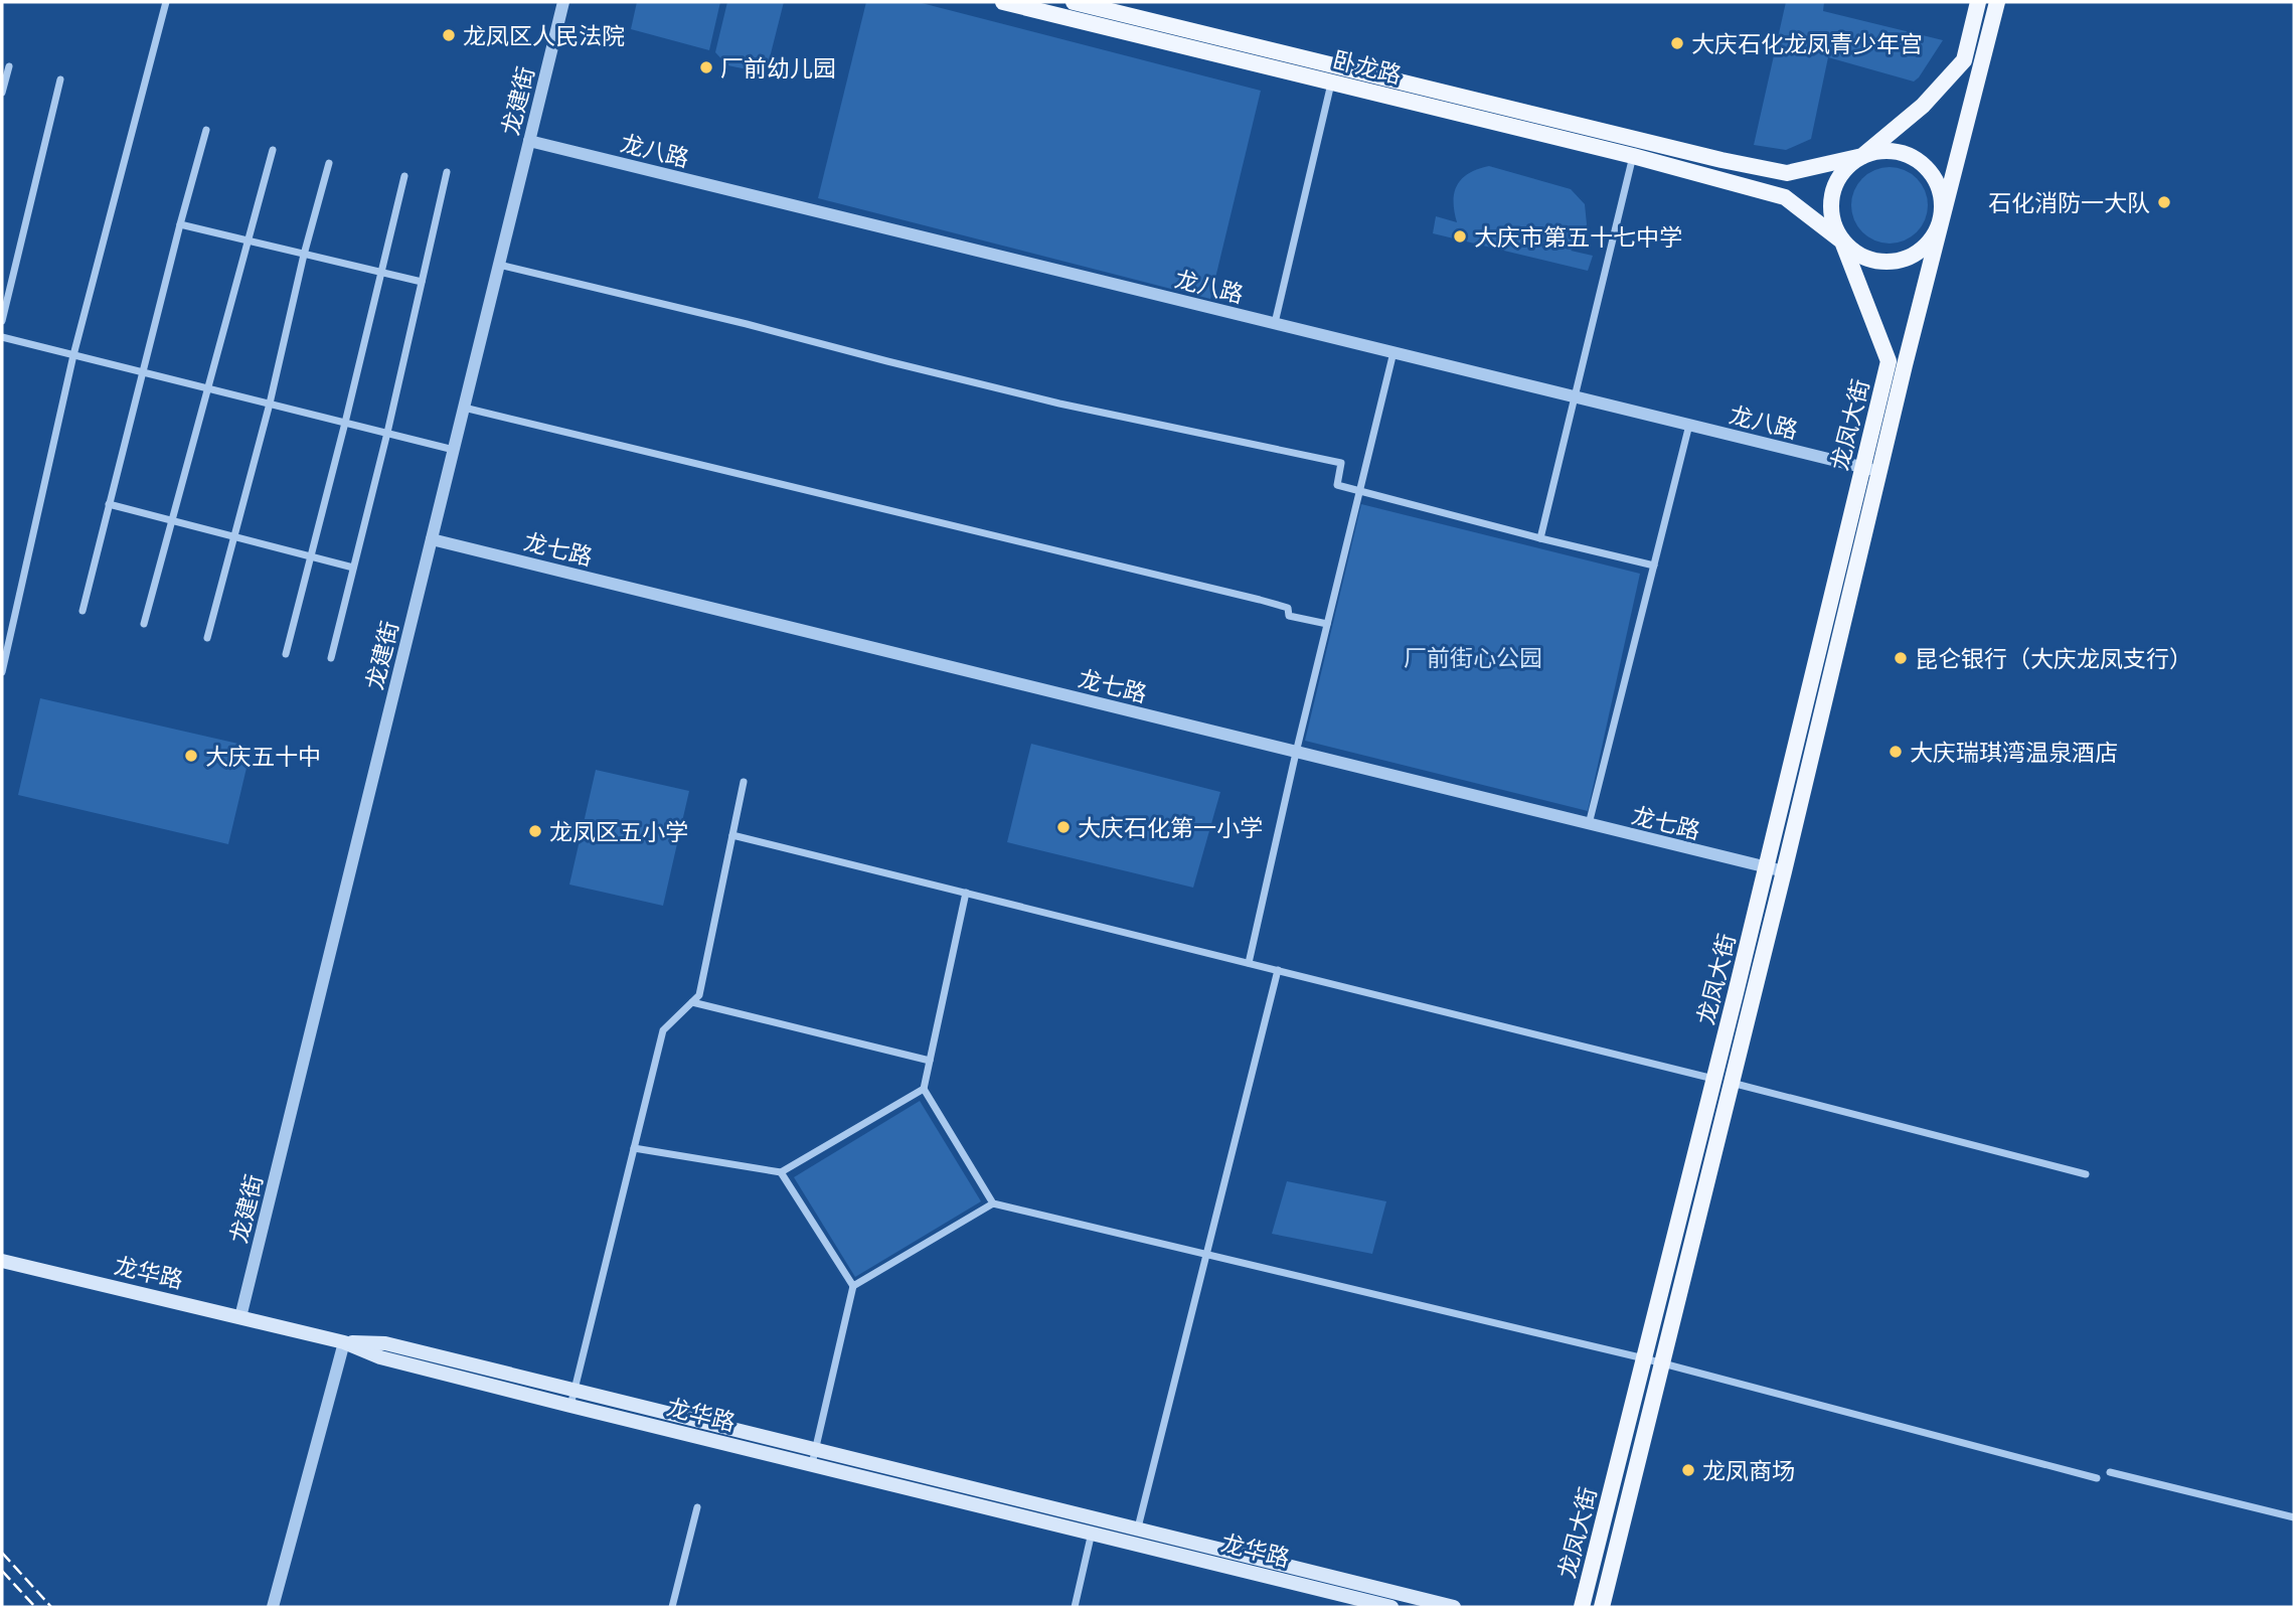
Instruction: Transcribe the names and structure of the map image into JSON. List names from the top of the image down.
{
  "streets": {
    "main road": ["卧龙路", "龙凤大街", "龙华路"],
    "street": ["龙建街", "龙八路", "龙七路"]
  },
  "crossings": [
    ["卧龙路", "龙凤大街"],
    ["龙建街", "龙八路"],
    ["龙建街", "龙七路"],
    ["龙建街", "龙华路"],
    ["龙八路", "龙凤大街"],
    ["龙凤大街", "龙七路"]
  ],
  "parks": ["厂前街心公园"],
  "places": [
    "龙凤区人民法院",
    "大庆石化龙凤青少年宫",
    "厂前幼儿园",
    "石化消防一大队",
    "大庆市第五十七中学",
    "昆仑银行（大庆龙凤支行）",
    "大庆瑞琪湾温泉酒店",
    "大庆五十中",
    "大庆石化第一小学",
    "龙凤区五小学",
    "龙凤商场"
  ]
}
